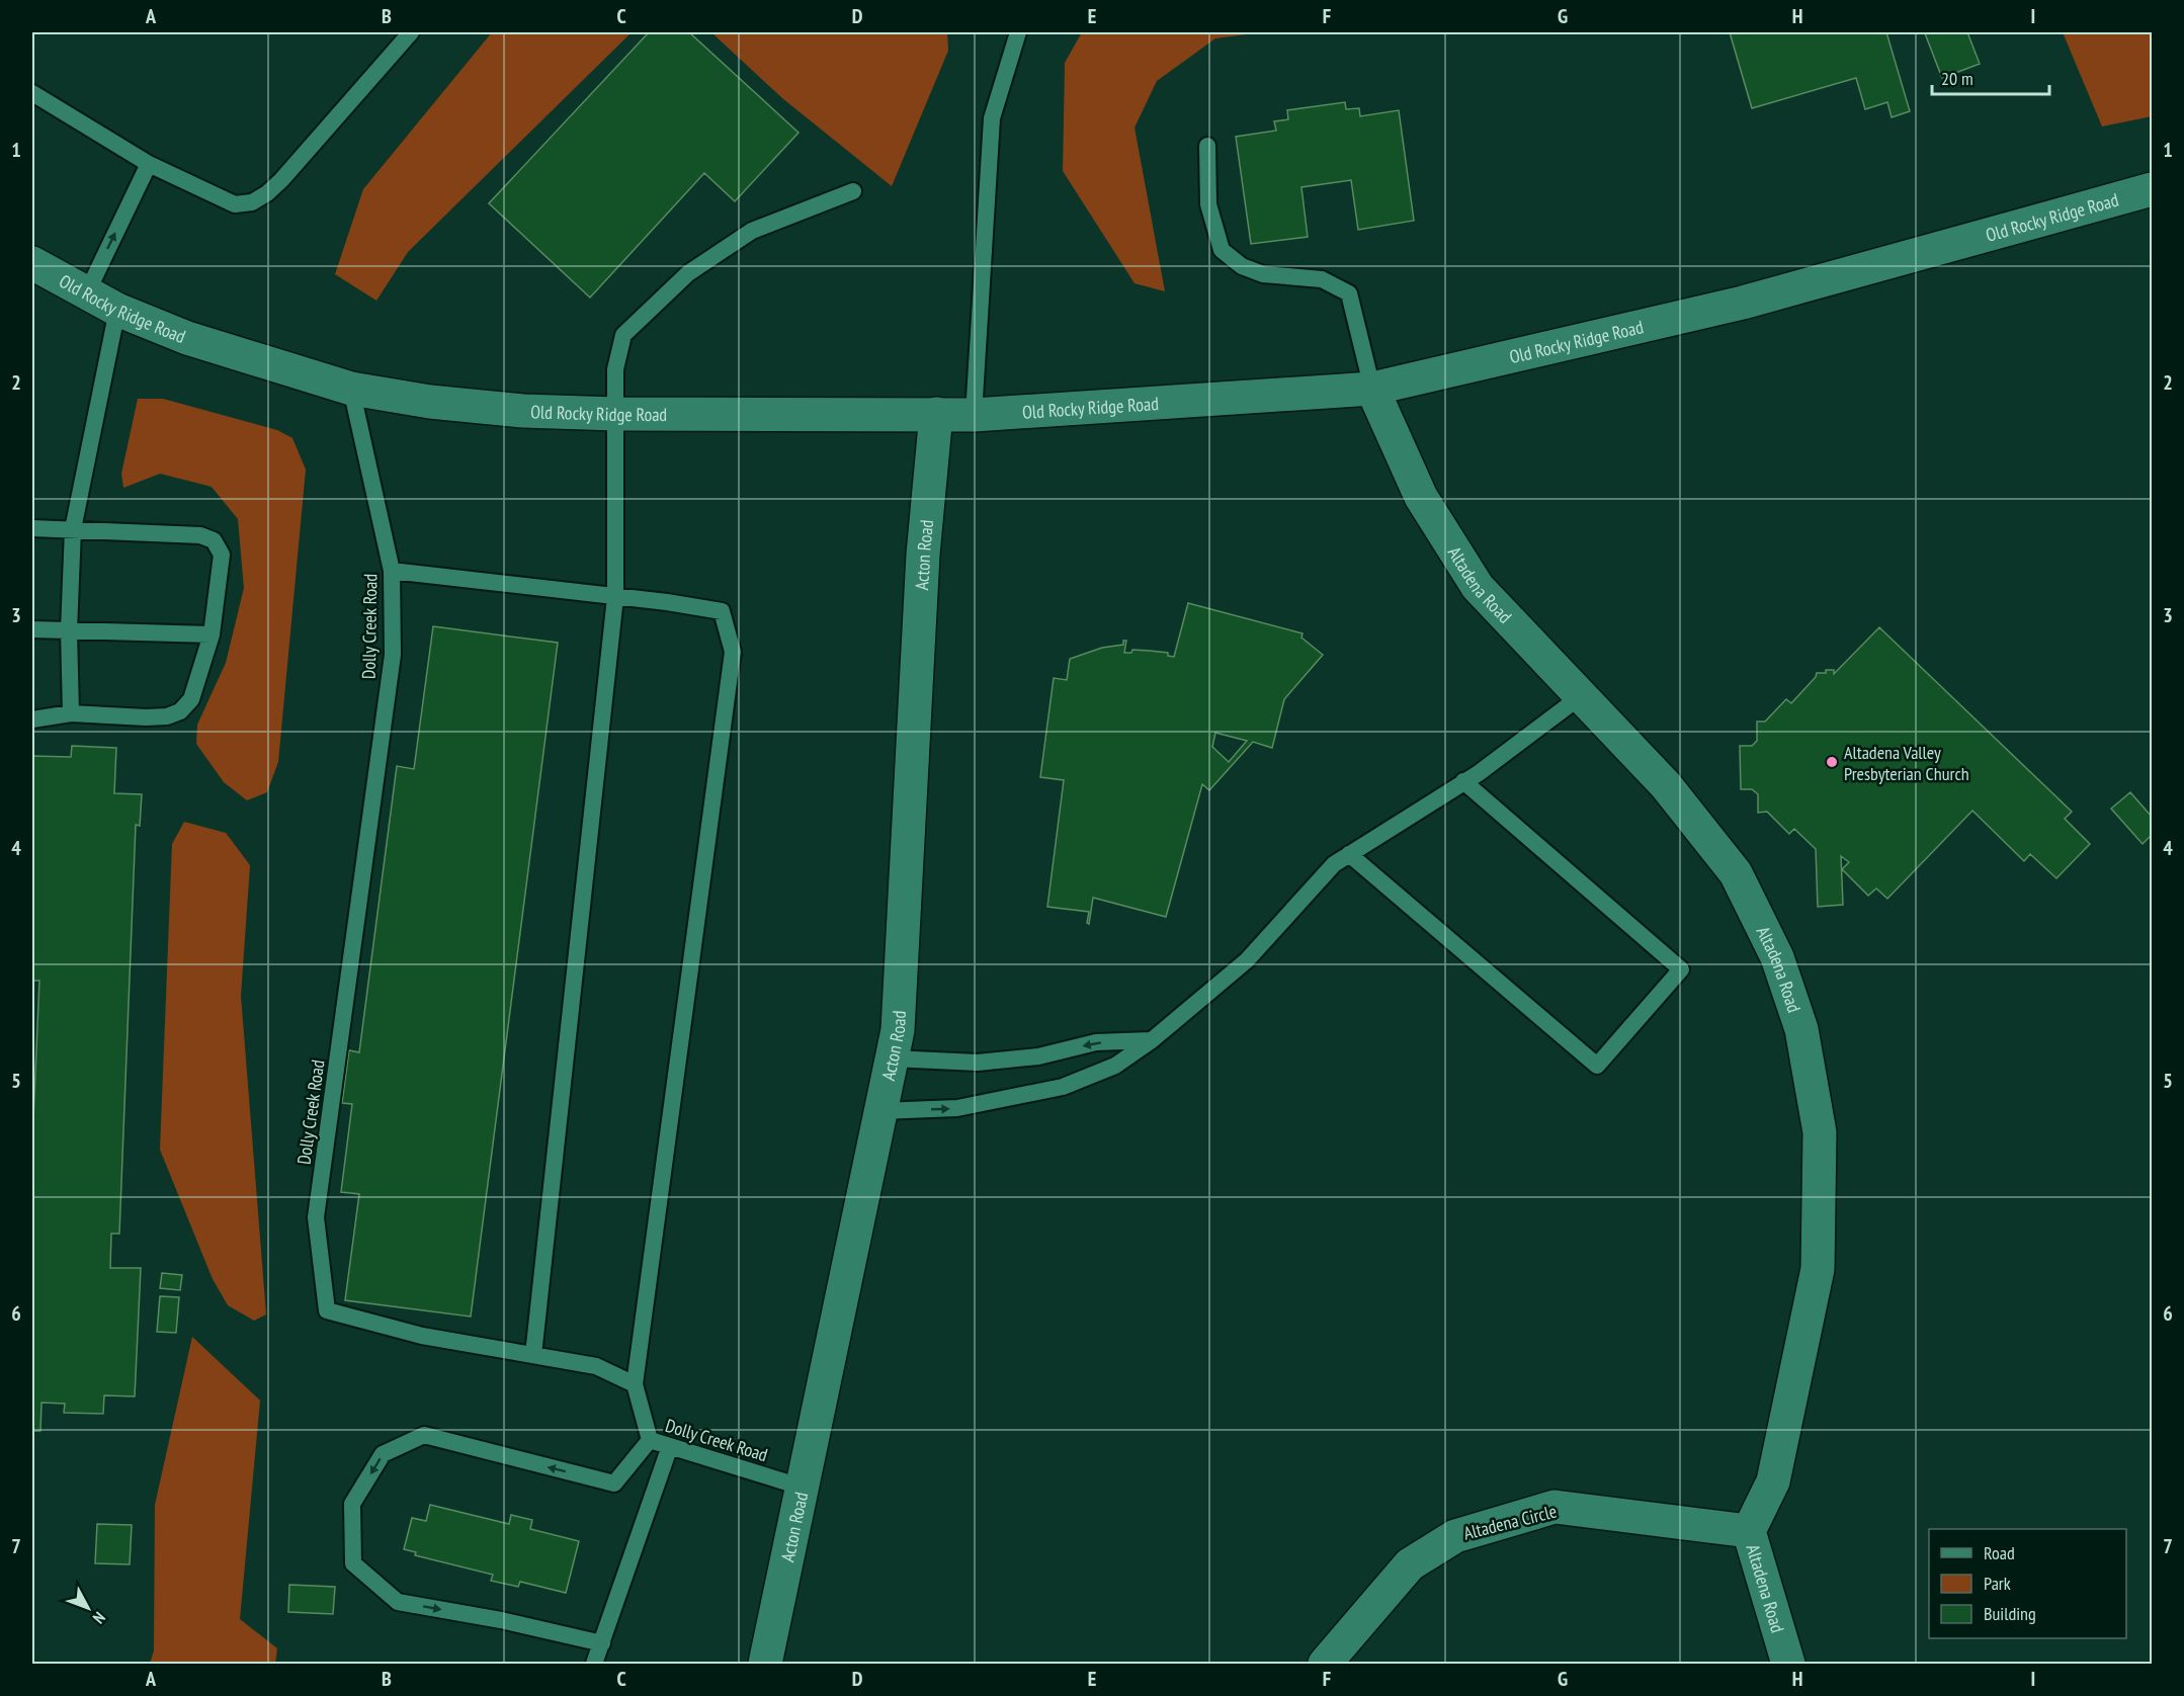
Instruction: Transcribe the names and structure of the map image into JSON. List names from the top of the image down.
{
  "streets": {
    "street": [
      "Old Rocky Ridge Road",
      "Acton Road",
      "Altadena Road",
      "Altadena Circle"
    ],
    "lane": ["Dolly Creek Road"]
  },
  "crossings": [
    ["Old Rocky Ridge Road", "Acton Road"],
    ["Old Rocky Ridge Road", "Altadena Road"],
    ["Old Rocky Ridge Road", "Dolly Creek Road"],
    ["Acton Road", "Dolly Creek Road"],
    ["Altadena Road", "Altadena Circle"]
  ],
  "places": ["Altadena Valley Presbyterian Church"],
  "legend": ["Road", "Park", "Building"],
  "scale_bar": "20 m",
  "north": "bottom right",
  "grid": {
    "columns": [
      "A",
      "B",
      "C",
      "D",
      "E",
      "F",
      "G",
      "H",
      "I"
    ],
    "rows": [
      "1",
      "2",
      "3",
      "4",
      "5",
      "6",
      "7"
    ]
  }
}
